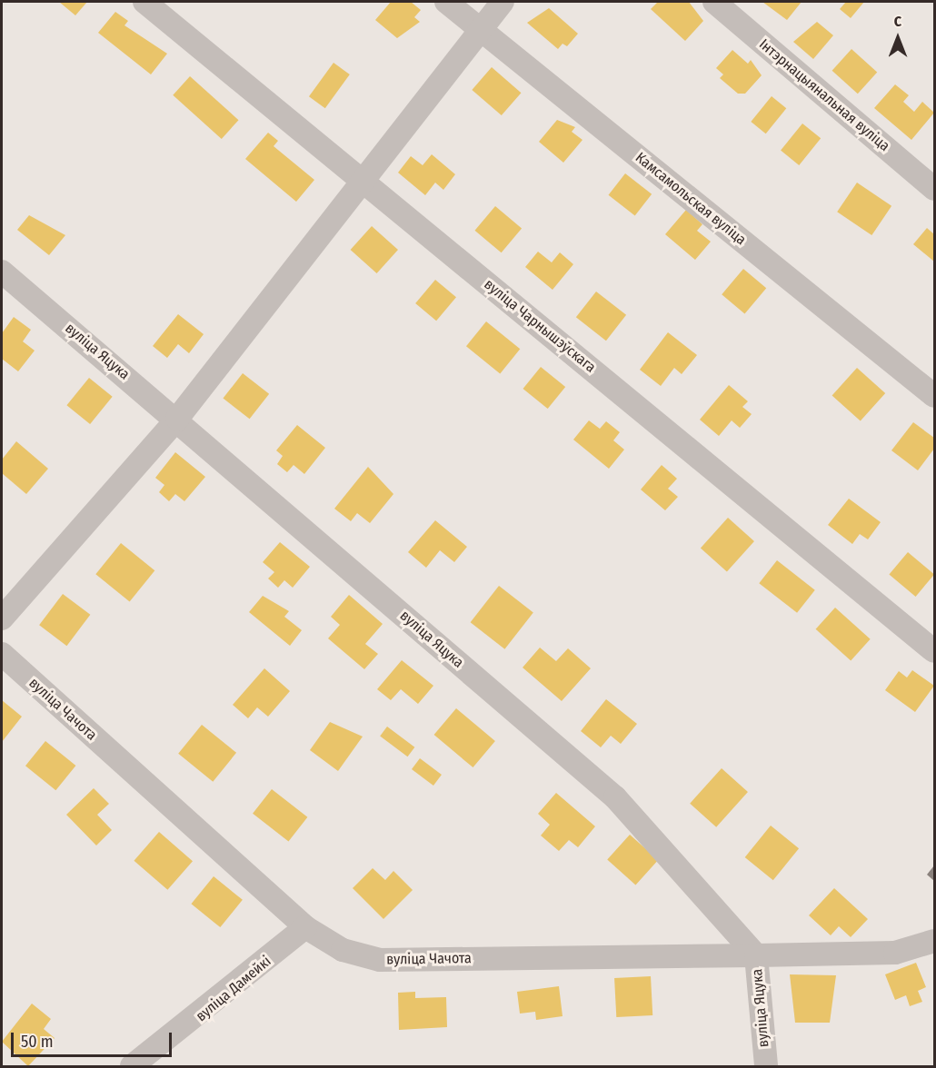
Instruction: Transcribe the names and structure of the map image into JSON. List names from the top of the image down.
{
  "streets": {
    "street": [
      "Інтэрнацыянальная вуліца",
      "Камсамольская вуліца",
      "вуліца Чарнышэўскага",
      "вуліца Яцука",
      "вуліца Чачота",
      "вуліца Дамейкі"
    ]
  },
  "crossings": [
    ["вуліца Яцука", "вуліца Чачота"],
    ["вуліца Чачота", "вуліца Дамейкі"]
  ],
  "scale_bar": "50 m",
  "north": "top"
}
